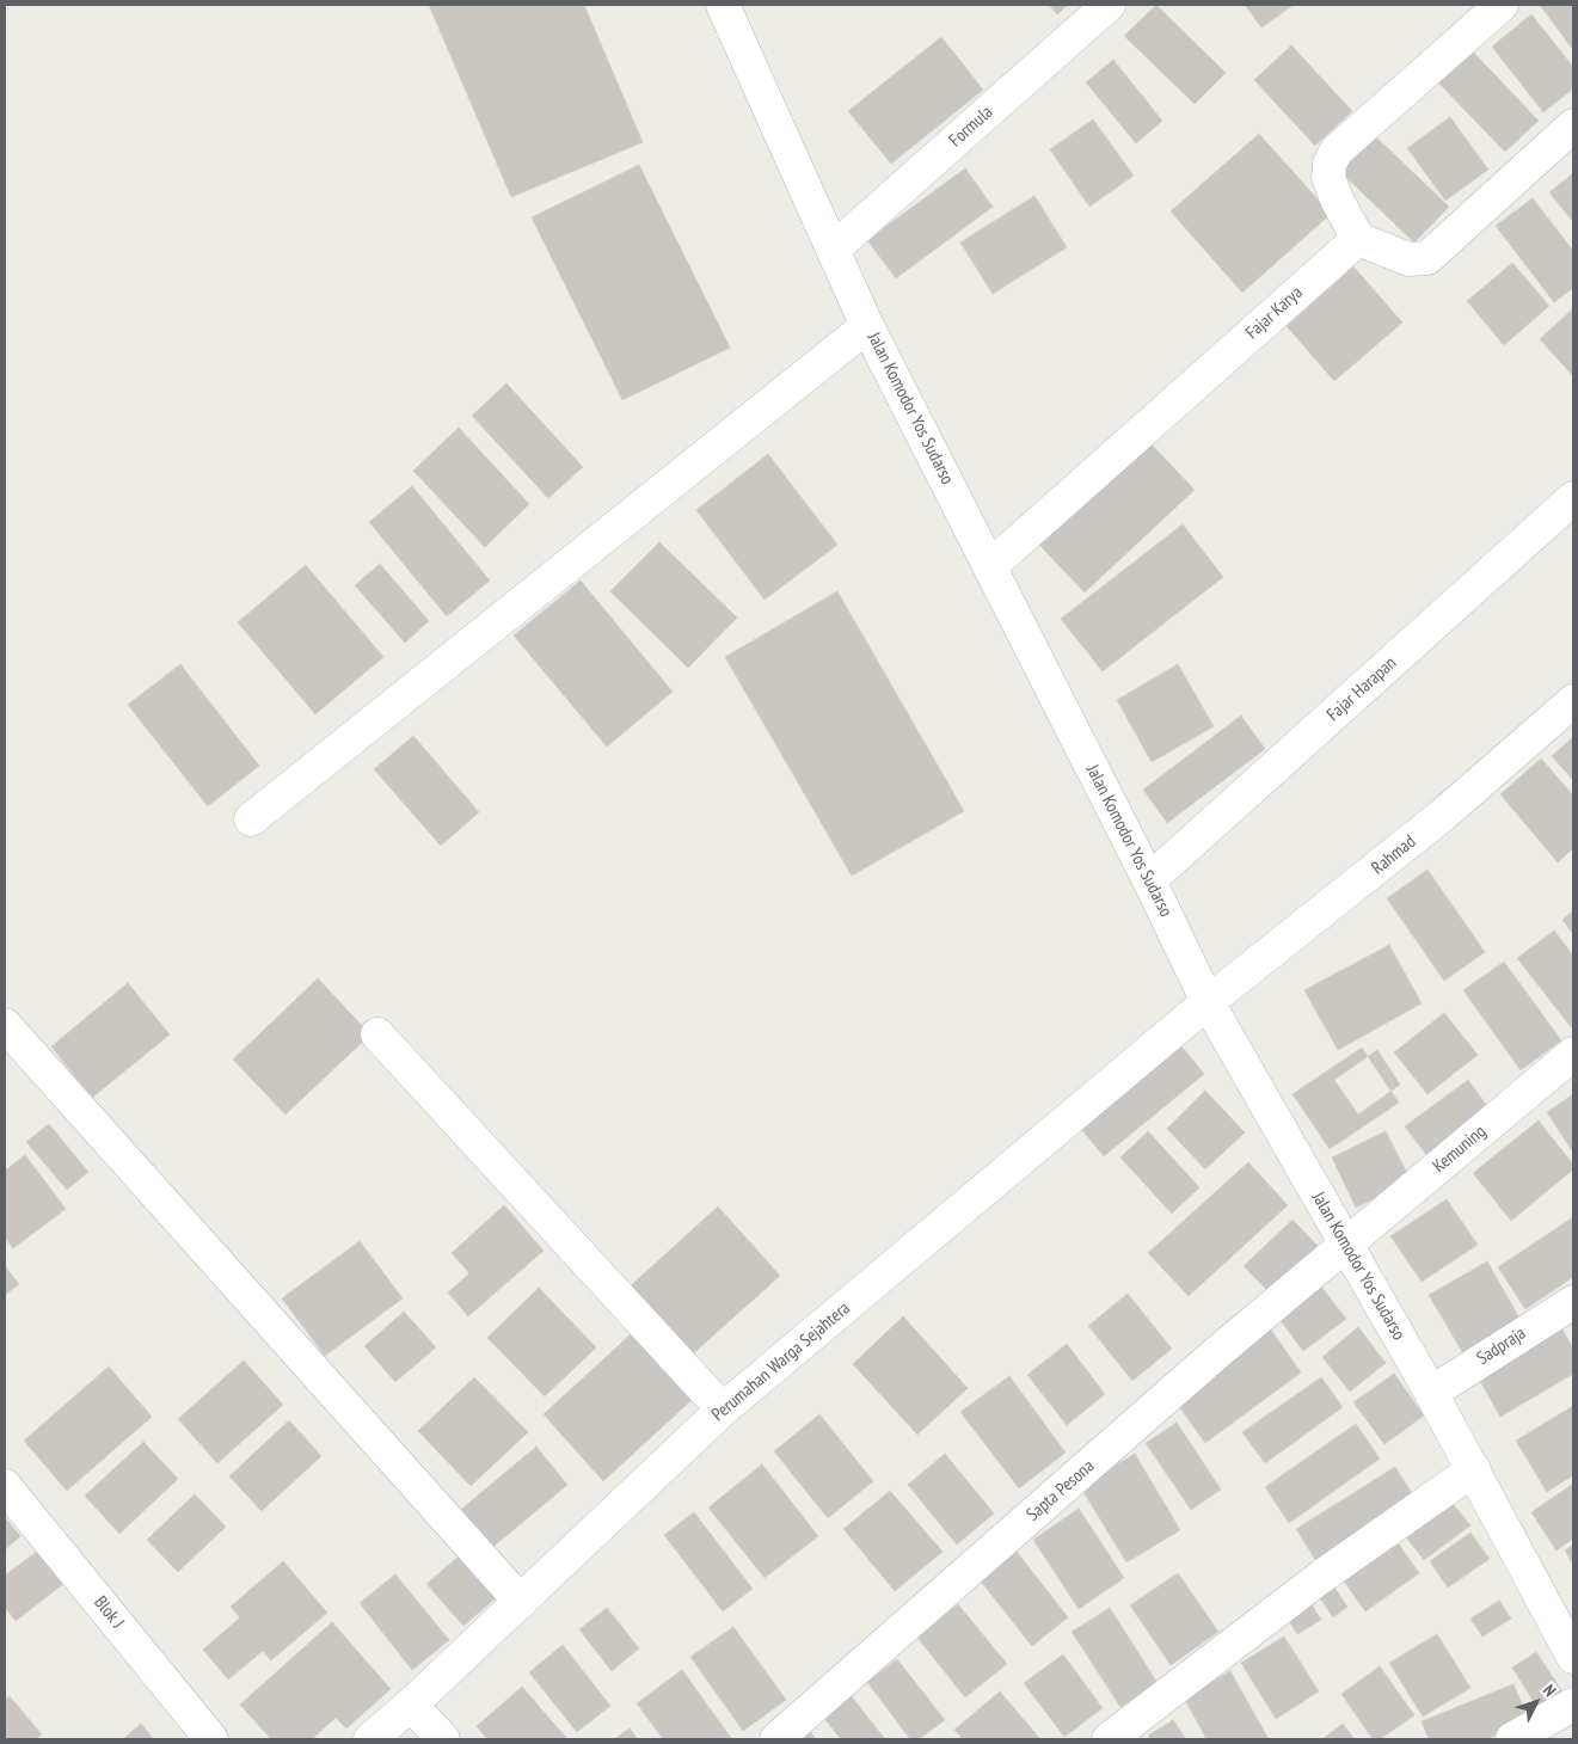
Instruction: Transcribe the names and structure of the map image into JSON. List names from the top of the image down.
{
  "streets": {
    "street": [
      "Formula",
      "Fajar Karya",
      "Jalan Komodor Yos Sudarso",
      "Fajar Harapan",
      "Rahmad",
      "Kemuning",
      "Sadpraja",
      "Perumahan Warga Sejahtera",
      "Sapta Pesona",
      "Blok J"
    ]
  },
  "crossings": [
    ["Formula", "Jalan Komodor Yos Sudarso"],
    ["Fajar Karya", "Jalan Komodor Yos Sudarso"],
    ["Jalan Komodor Yos Sudarso", "Fajar Harapan"],
    ["Jalan Komodor Yos Sudarso", "Rahmad"],
    ["Jalan Komodor Yos Sudarso", "Kemuning"],
    ["Jalan Komodor Yos Sudarso", "Sadpraja"],
    ["Jalan Komodor Yos Sudarso", "Perumahan Warga Sejahtera"],
    ["Jalan Komodor Yos Sudarso", "Sapta Pesona"],
    ["Rahmad", "Perumahan Warga Sejahtera"],
    ["Kemuning", "Sapta Pesona"]
  ],
  "north": "top right"
}
